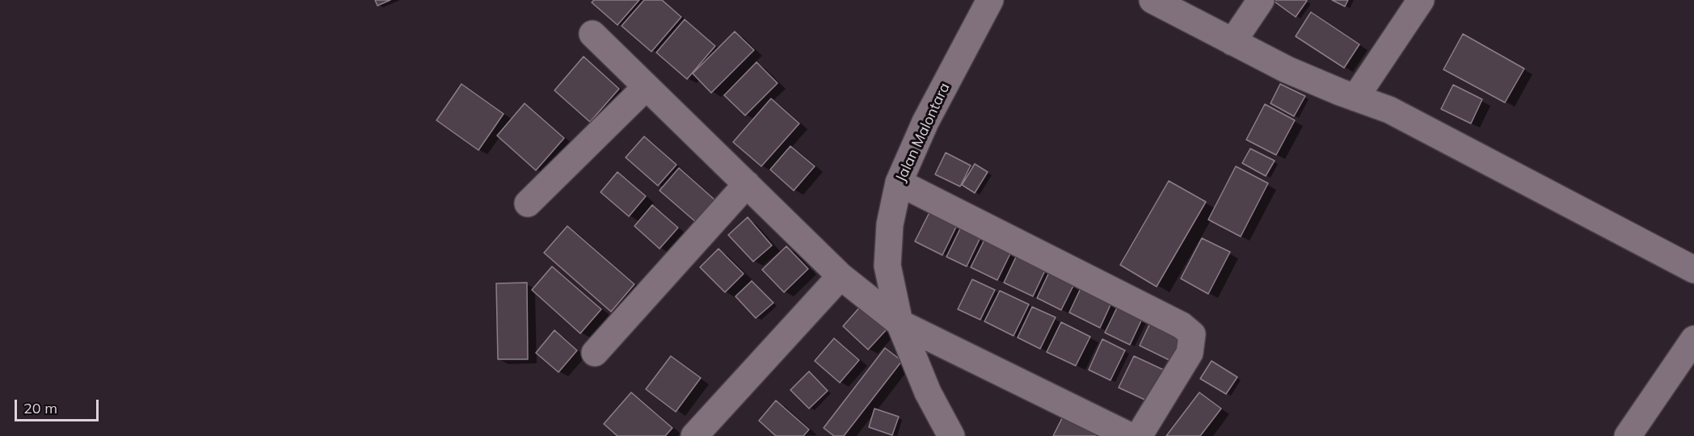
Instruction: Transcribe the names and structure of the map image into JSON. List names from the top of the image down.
{
  "streets": {
    "street": ["Jalan Malontara"]
  },
  "scale_bar": "20 m"
}
